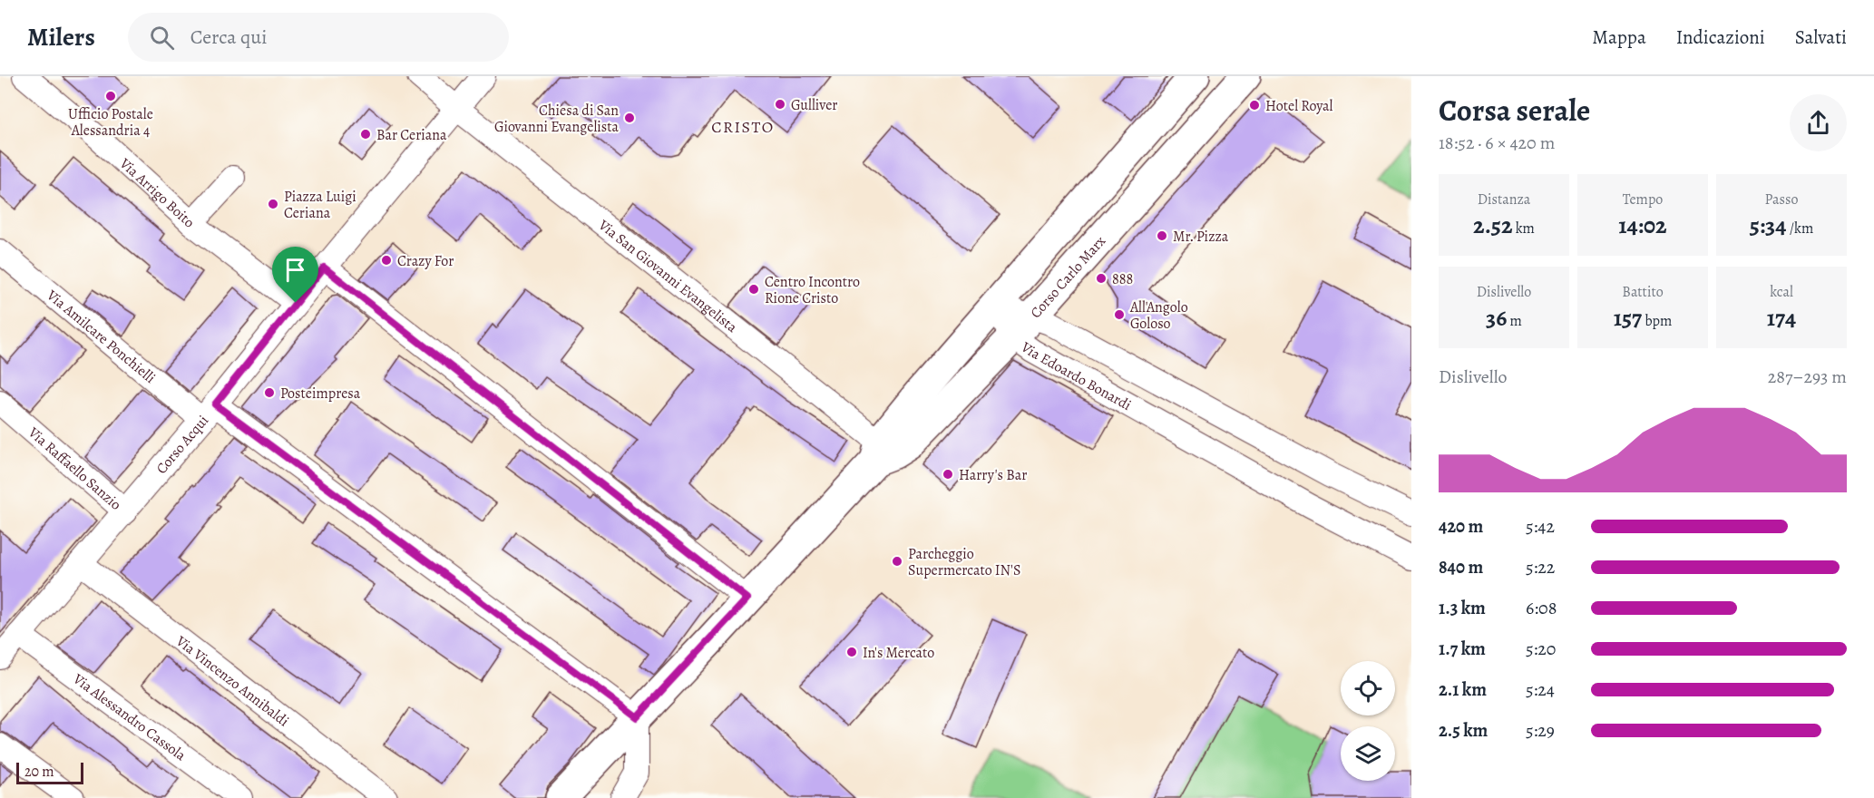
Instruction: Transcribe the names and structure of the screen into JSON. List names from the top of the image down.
{
  "streets": {
    "main road": ["Corso Carlo Marx"],
    "street": [
      "Via Arrigo Boito",
      "Via San Giovanni Evangelista",
      "Via Amilcare Ponchielli",
      "Via Edoardo Bonardi",
      "Corso Acqui",
      "Via Raffaello Sanzio",
      "Via Vincenzo Annibaldi",
      "Via Alessandro Cassola"
    ]
  },
  "crossings": [
    ["Via Arrigo Boito", "Corso Acqui"],
    ["Via San Giovanni Evangelista", "Corso Carlo Marx"],
    ["Via San Giovanni Evangelista", "Corso Acqui"],
    ["Corso Carlo Marx", "Via Amilcare Ponchielli"],
    ["Corso Carlo Marx", "Via Edoardo Bonardi"],
    ["Via Amilcare Ponchielli", "Corso Acqui"],
    ["Corso Acqui", "Via Raffaello Sanzio"],
    ["Corso Acqui", "Via Vincenzo Annibaldi"],
    ["Corso Acqui", "Via Alessandro Cassola"]
  ],
  "districts": ["CRISTO"],
  "places": [
    "Ufficio Postale Alessandria 4",
    "Gulliver",
    "Hotel Royal",
    "Chiesa di San Giovanni Evangelista",
    "Bar Ceriana",
    "Piazza Luigi Ceriana",
    "Mr. Pizza",
    "Crazy For",
    "888",
    "Centro Incontro Rione Cristo",
    "All'Angolo Goloso",
    "Posteimpresa",
    "Harry's Bar",
    "Parcheggio Supermercato IN'S",
    "In's Mercato"
  ],
  "scale_bar": "20 m",
  "page": {
    "header": "Milers",
    "search": "Cerca qui",
    "nav": ["Mappa", "Indicazioni", "Salvati"],
    "heading": ["Corsa serale", "18:52 · 6 × 420 m"],
    "stats": [
      ["Distanza", "2.52 km"],
      ["Tempo", "14:02"],
      ["Passo", "5:34 /km"],
      ["Dislivello", "36 m"],
      ["Battito", "157 bpm"],
      ["kcal", "174"]
    ],
    "chart": ["Dislivello", "287–293 m"],
    "list": [
      {
        "name": "420 m",
        "note": "5:42"
      },
      {
        "name": "840 m",
        "note": "5:22"
      },
      {
        "name": "1.3 km",
        "note": "6:08"
      },
      {
        "name": "1.7 km",
        "note": "5:20"
      },
      {
        "name": "2.1 km",
        "note": "5:24"
      },
      {
        "name": "2.5 km",
        "note": "5:29"
      }
    ],
    "scale": "20 m"
  }
}
